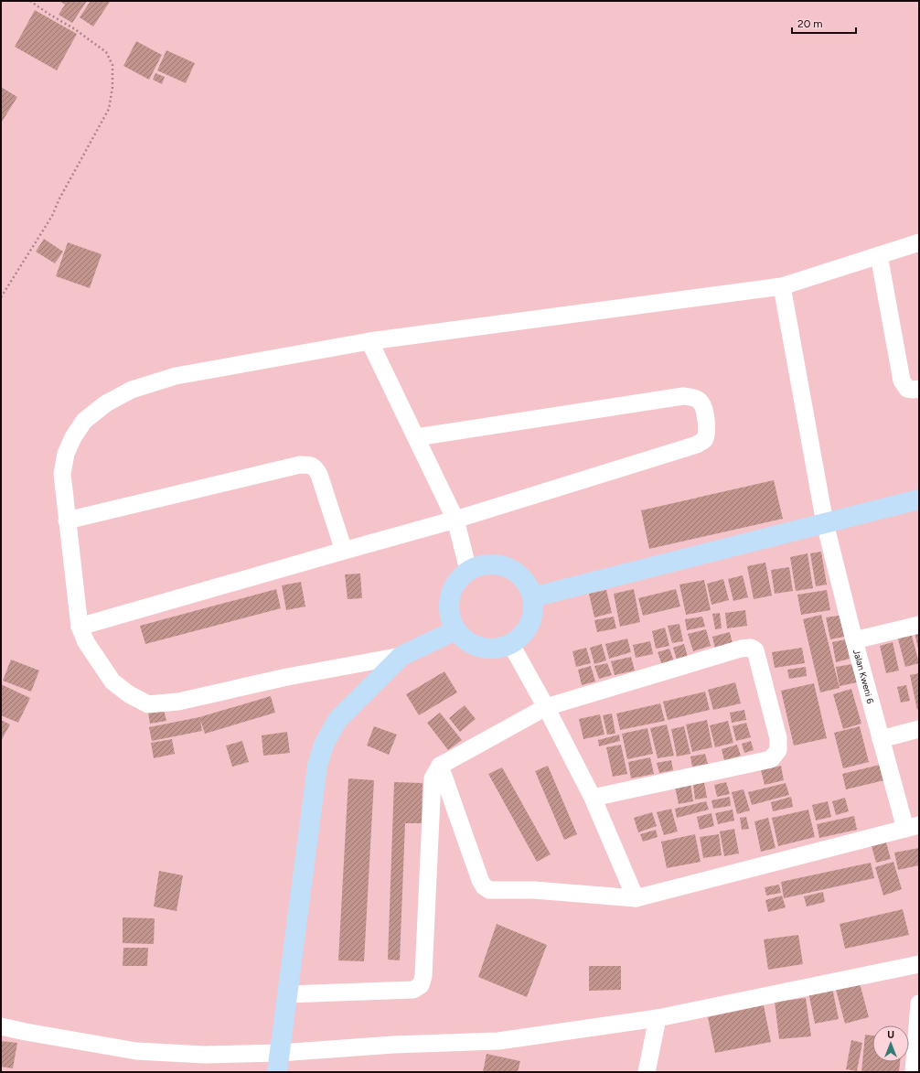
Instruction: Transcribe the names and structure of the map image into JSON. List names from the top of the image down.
{
  "streets": {
    "street": ["Jalan Kweni 6"]
  },
  "scale_bar": "20 m",
  "north": "top"
}
